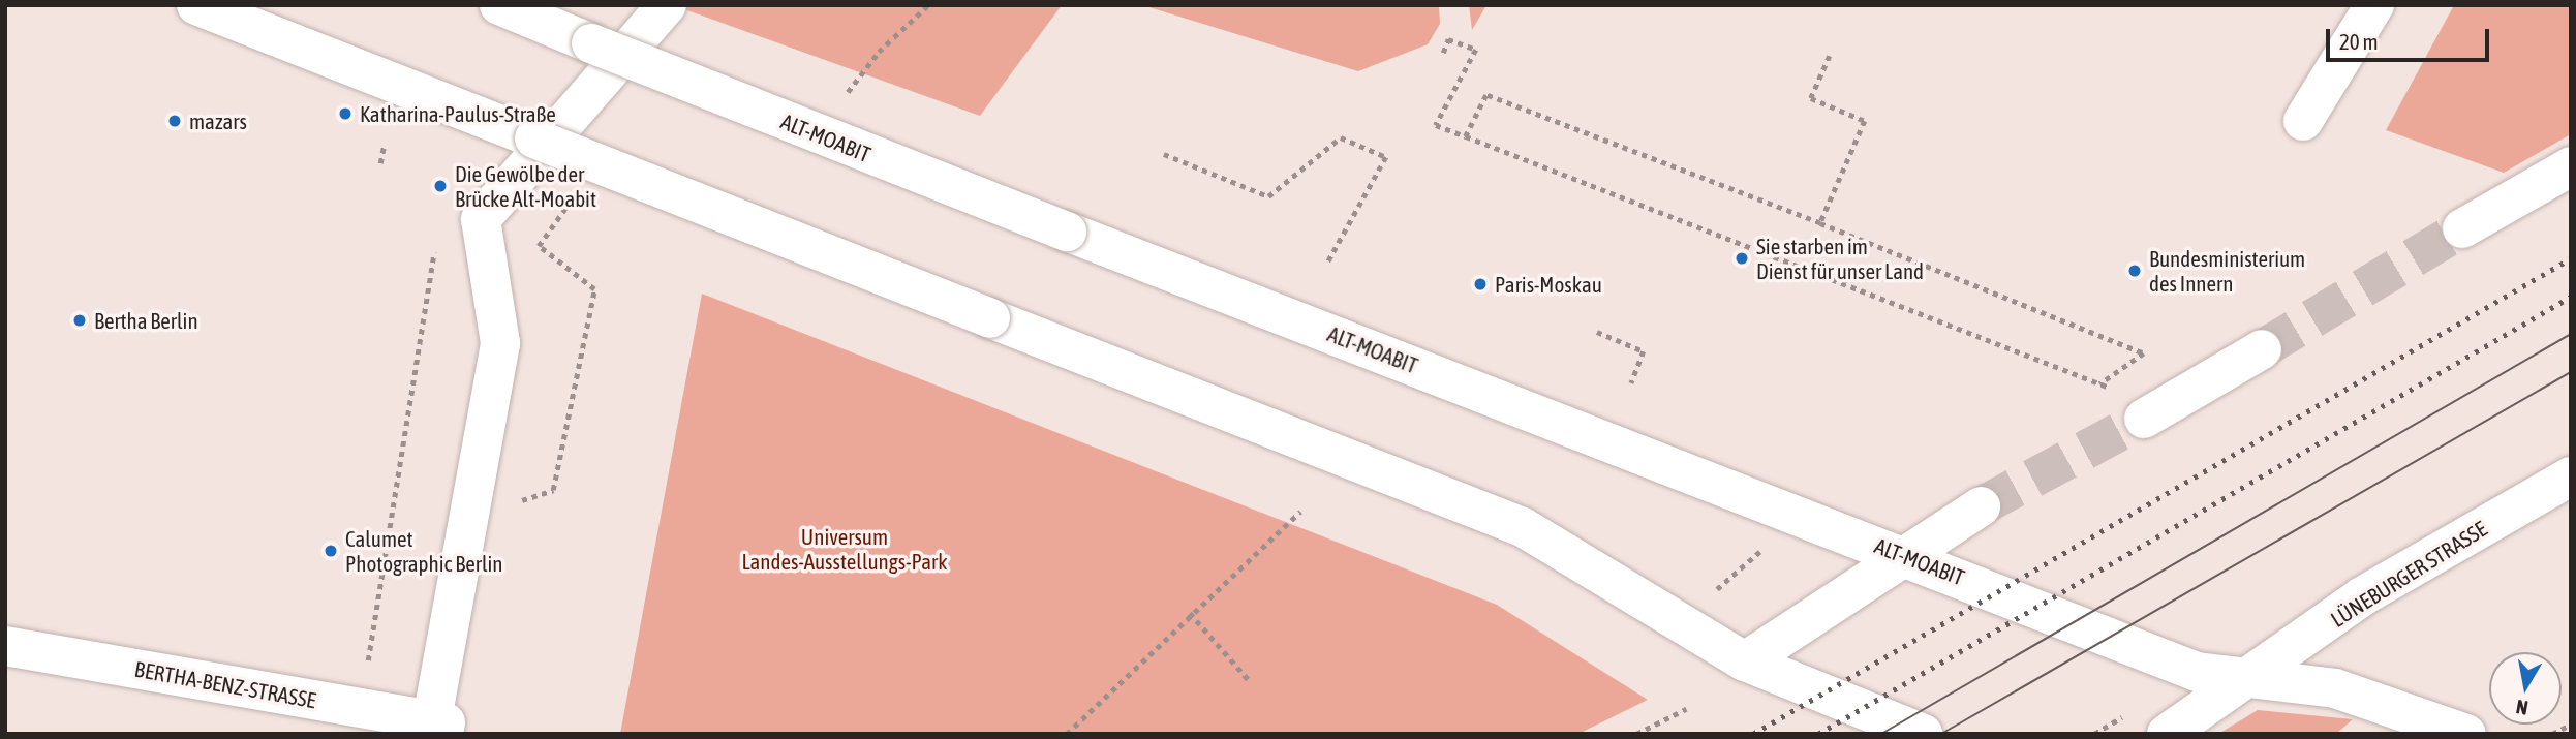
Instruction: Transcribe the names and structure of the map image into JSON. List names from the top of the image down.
{
  "streets": {
    "street": ["ALT-MOABIT", "LÜNEBURGER STRASSE", "BERTHA-BENZ-STRASSE"]
  },
  "crossings": [
    ["ALT-MOABIT", "LÜNEBURGER STRASSE"]
  ],
  "parks": ["Universum Landes-Ausstellungs-Park"],
  "places": [
    "Katharina-Paulus-Straße",
    "mazars",
    "Die Gewölbe der Brücke Alt-Moabit",
    "Sie starben im Dienst für unser Land",
    "Bundesministerium des Innern",
    "Paris-Moskau",
    "Bertha Berlin",
    "Calumet Photographic Berlin"
  ],
  "scale_bar": "20 m",
  "north": "bottom"
}
